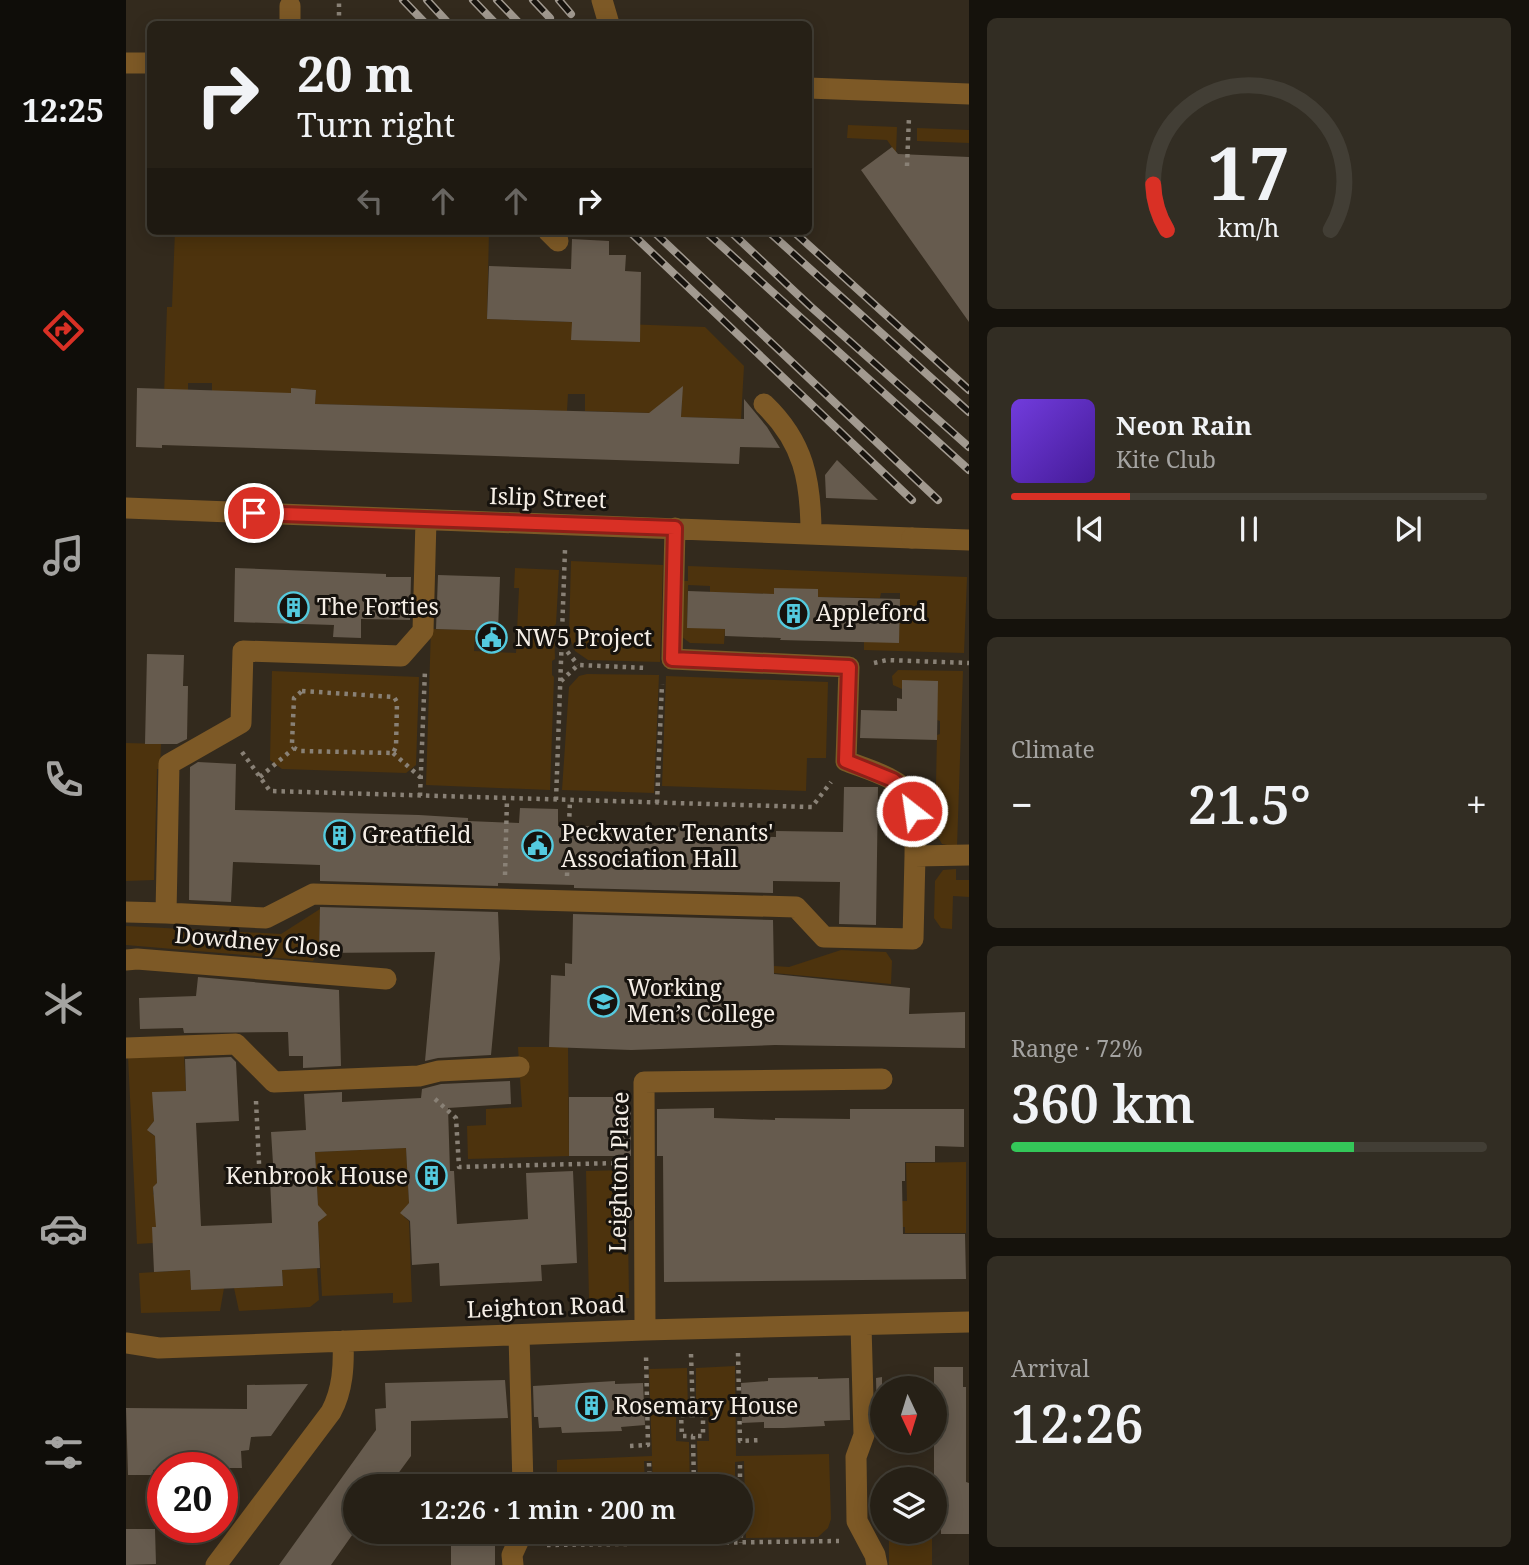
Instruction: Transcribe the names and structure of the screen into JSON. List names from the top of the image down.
{
  "streets": {
    "street": [
      "Islip Street",
      "Dowdney Close",
      "Leighton Place",
      "Leighton Road"
    ]
  },
  "crossings": [
    ["Leighton Place", "Leighton Road"]
  ],
  "places": {
    "building": [
      "The Forties",
      "Appleford",
      "Greatfield",
      "Kenbrook House",
      "Rosemary House"
    ],
    "public building": ["NW5 Project", "Peckwater Tenants' Association Hall"],
    "school or university": ["Working Men’s College"]
  },
  "north": "bottom",
  "page": {
    "tabs": "12:25",
    "turn": ["20 m", "Turn right"],
    "song": ["Neon Rain", "Kite Club"],
    "tile": [
      "Climate",
      ["Range · 72%", "360 km"],
      ["Arrival", "12:26"]
    ],
    "heat": ["−", "21.5°", "+"],
    "limit": "20",
    "trip": "12:26 · 1 min · 200 m",
    "gauge": ["17", "km/h"]
  }
}
